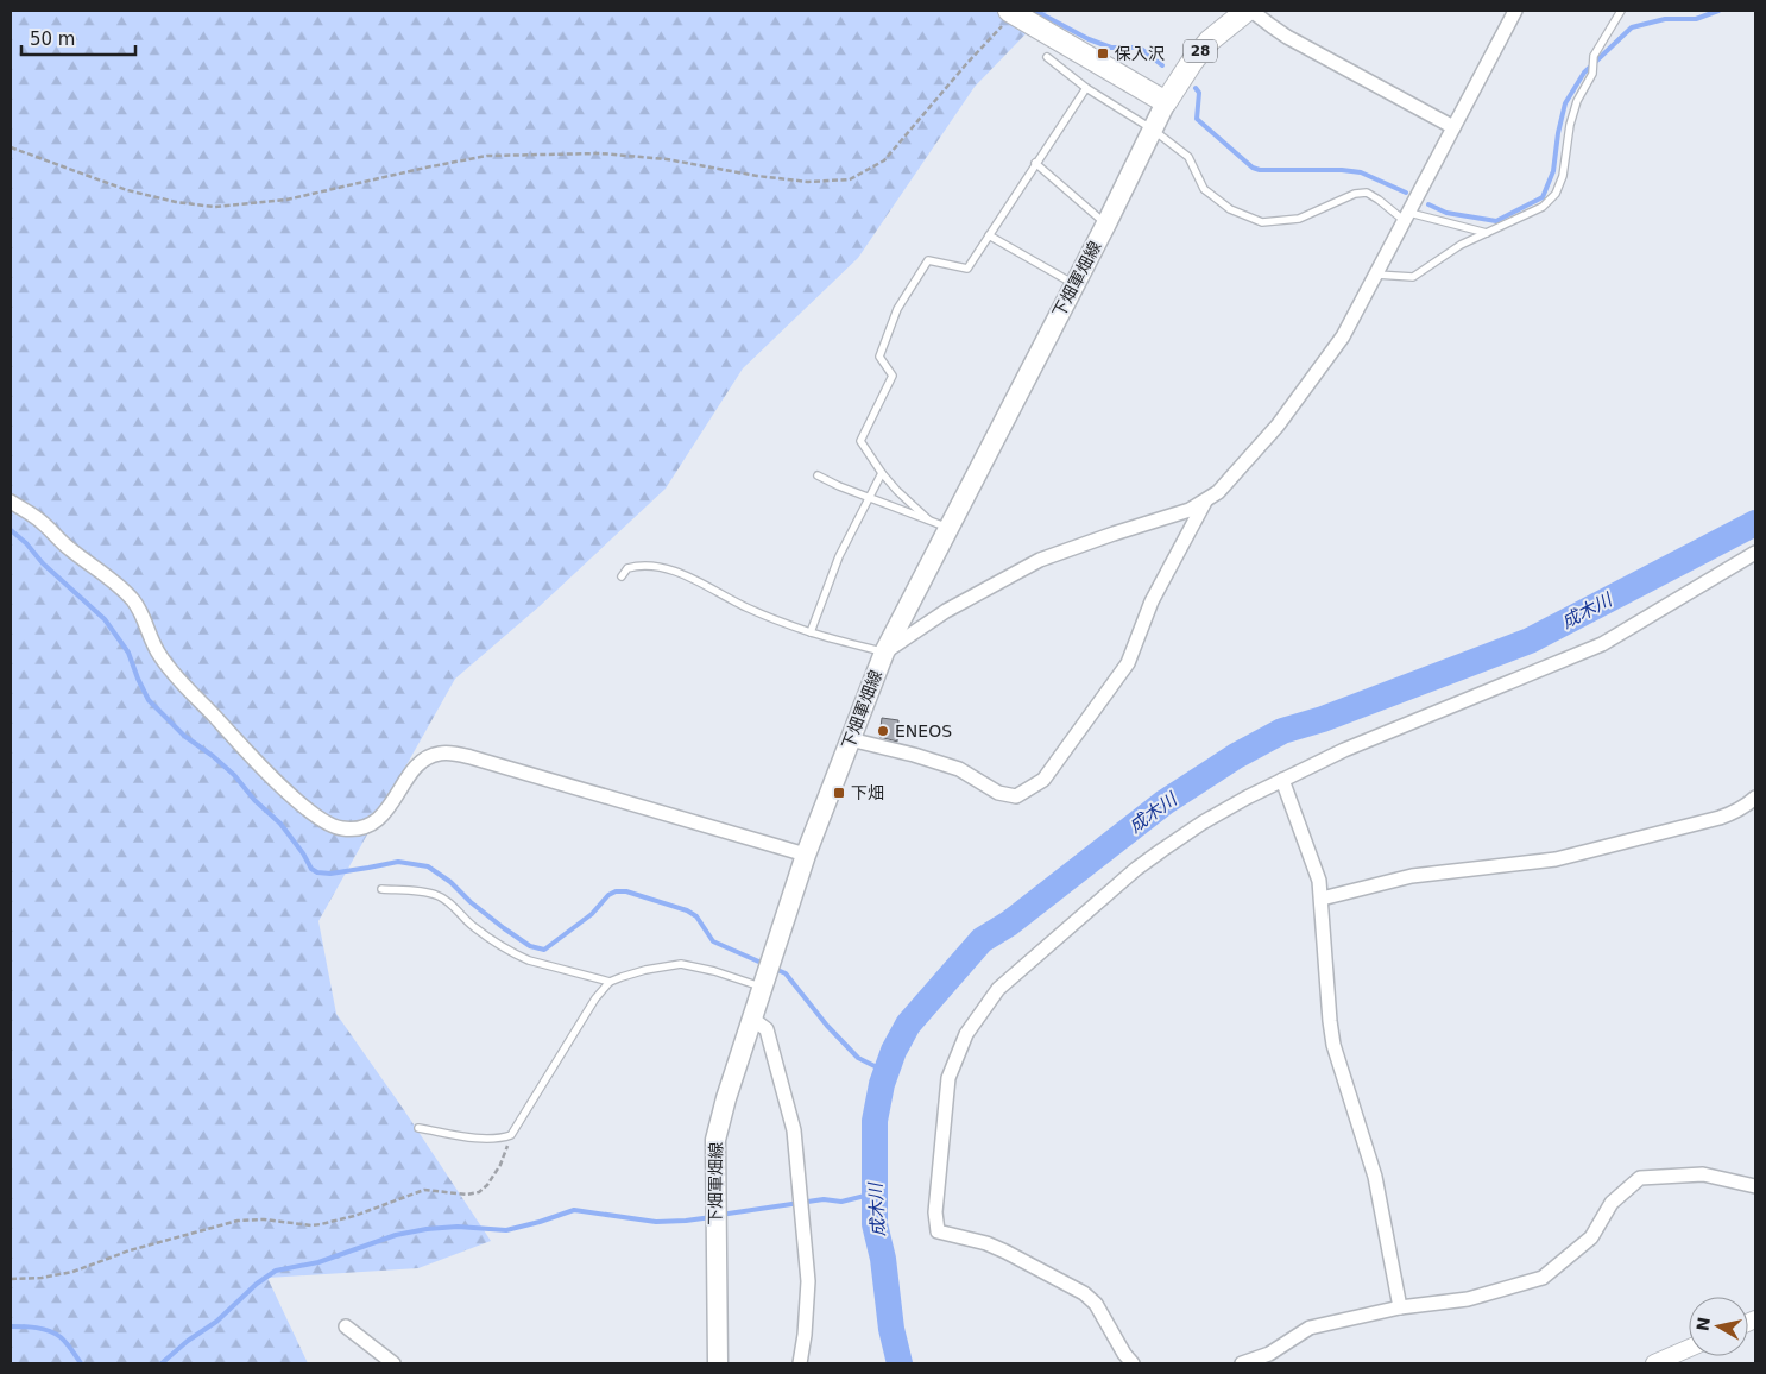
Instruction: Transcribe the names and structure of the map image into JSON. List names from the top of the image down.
{
  "streets": {
    "main road": ["28", "下畑軍畑線"]
  },
  "crossings": [
    ["28", "下畑軍畑線"]
  ],
  "water": ["成木川"],
  "places": {
    "transit": ["保入沢", "下畑"],
    "other": ["ENEOS"]
  },
  "scale_bar": "50 m",
  "north": "left"
}
